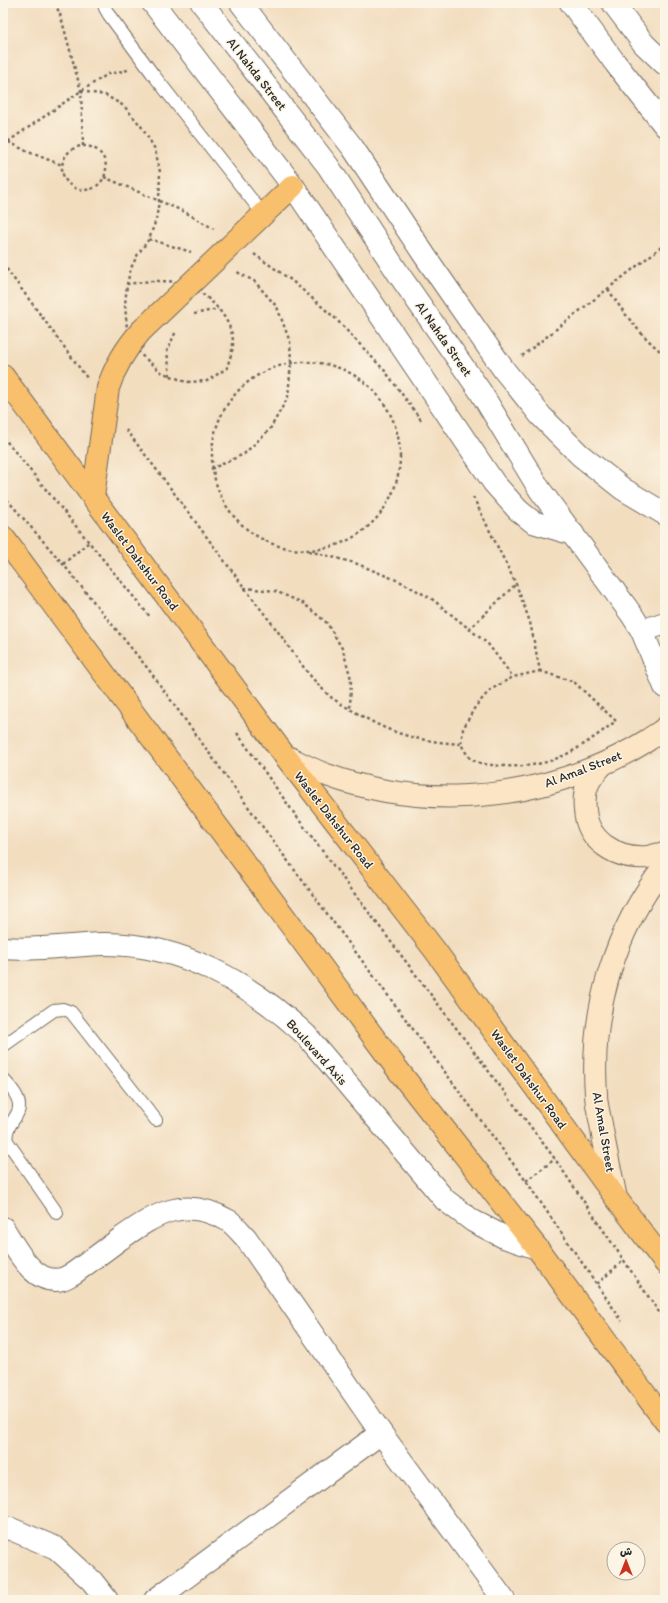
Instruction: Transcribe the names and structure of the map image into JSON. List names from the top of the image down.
{
  "streets": {
    "main road": ["Waslet Dahshur Road", "Al Amal Street"],
    "street": ["Al Nahda Street", "Boulevard Axis"]
  },
  "crossings": [
    ["Waslet Dahshur Road", "Al Amal Street"]
  ],
  "north": "top"
}
